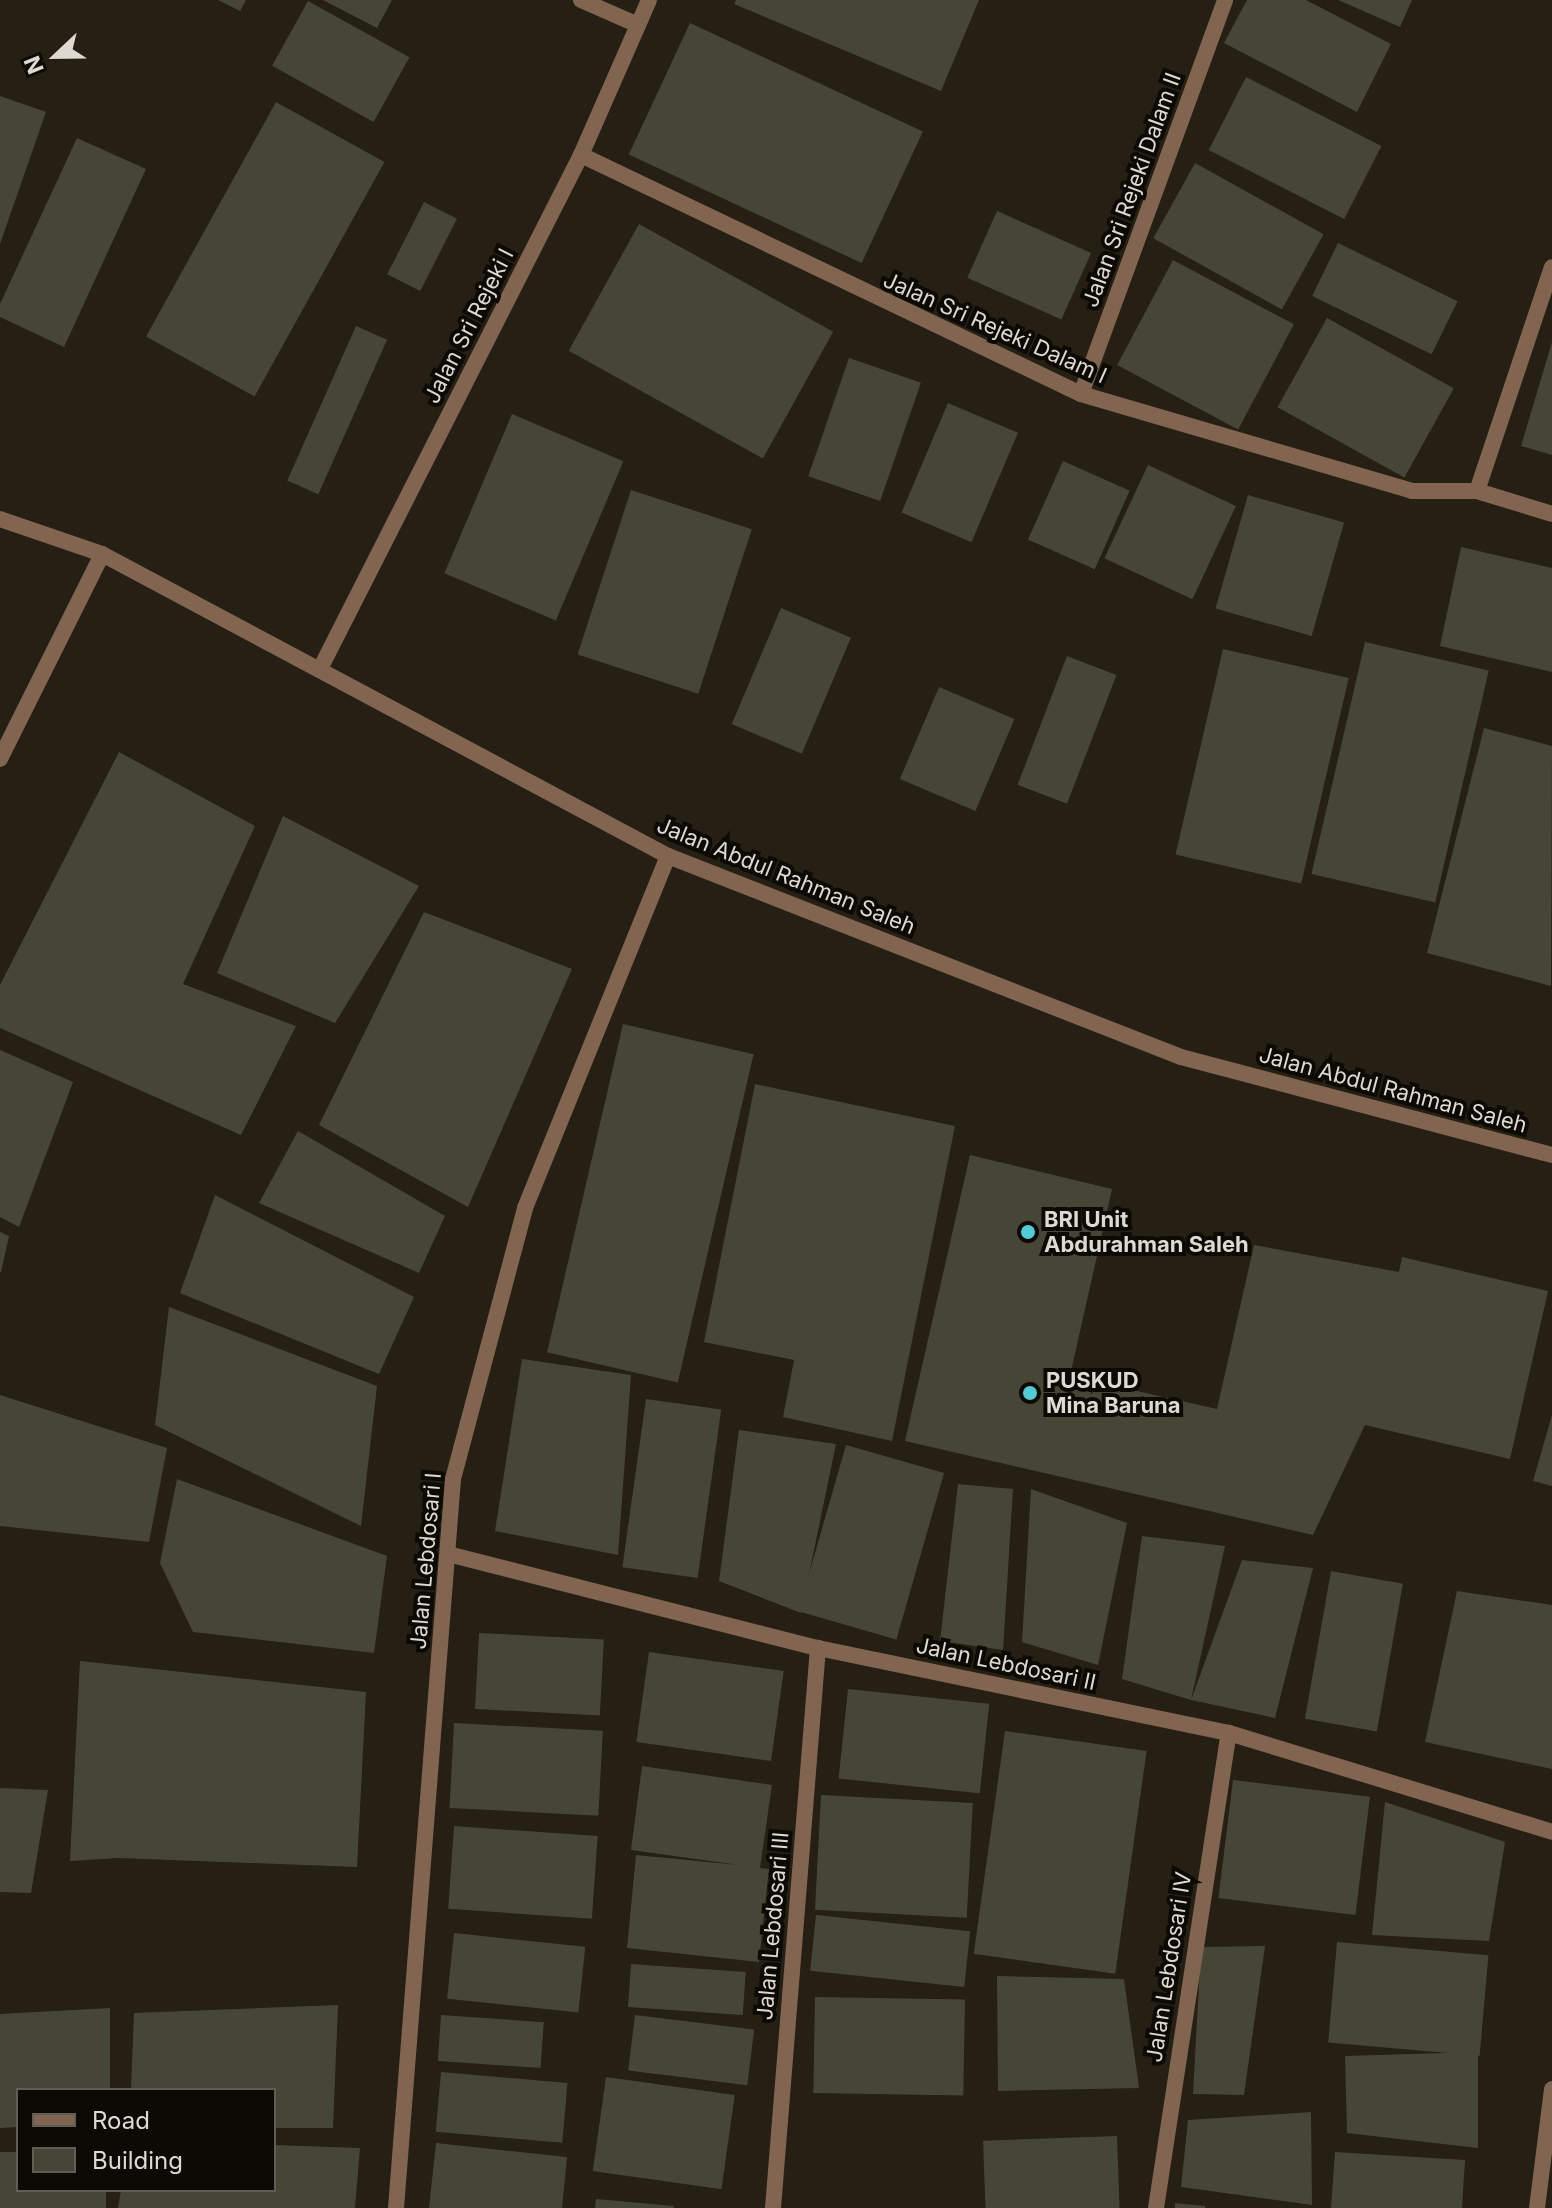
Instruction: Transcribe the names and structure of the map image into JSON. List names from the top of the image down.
{
  "streets": {
    "street": [
      "Jalan Sri Rejeki Dalam II",
      "Jalan Sri Rejeki I",
      "Jalan Sri Rejeki Dalam I",
      "Jalan Abdul Rahman Saleh",
      "Jalan Lebdosari I",
      "Jalan Lebdosari II",
      "Jalan Lebdosari III",
      "Jalan Lebdosari IV"
    ]
  },
  "crossings": [
    ["Jalan Sri Rejeki Dalam II", "Jalan Sri Rejeki Dalam I"],
    ["Jalan Sri Rejeki I", "Jalan Sri Rejeki Dalam I"],
    ["Jalan Sri Rejeki I", "Jalan Abdul Rahman Saleh"],
    ["Jalan Abdul Rahman Saleh", "Jalan Lebdosari I"],
    ["Jalan Lebdosari I", "Jalan Lebdosari II"],
    ["Jalan Lebdosari II", "Jalan Lebdosari III"],
    ["Jalan Lebdosari II", "Jalan Lebdosari IV"]
  ],
  "places": ["BRI Unit Abdurahman Saleh", "PUSKUD Mina Baruna"],
  "legend": ["Road", "Building"],
  "north": "left"
}
